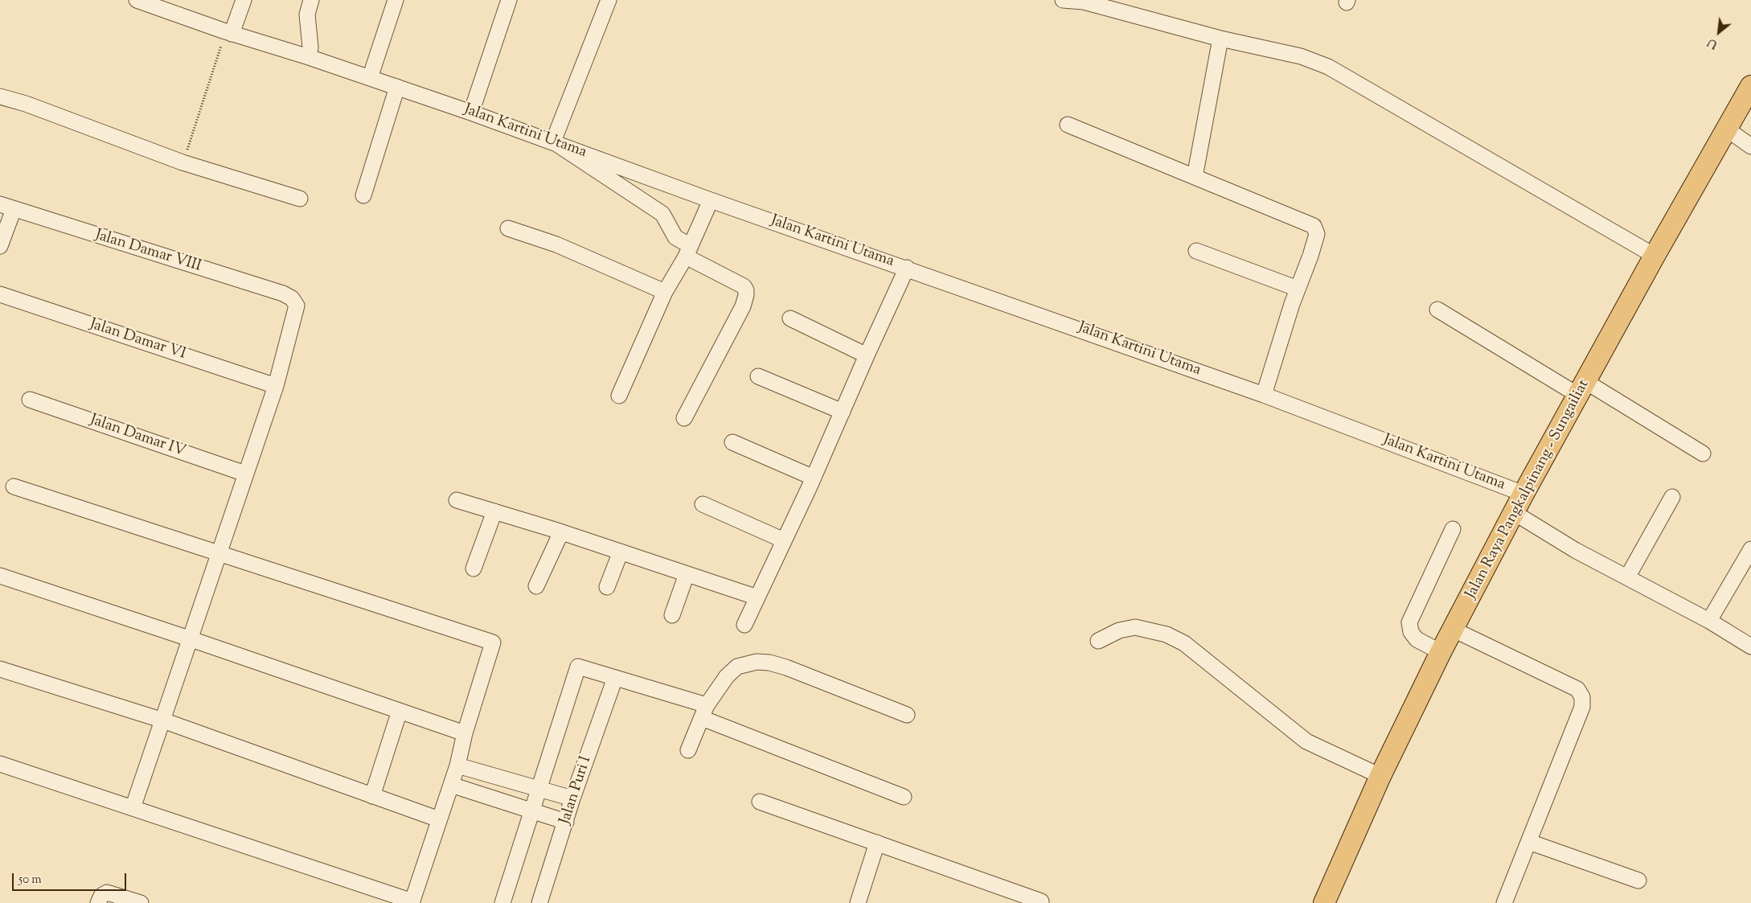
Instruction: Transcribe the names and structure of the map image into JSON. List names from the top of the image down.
{
  "streets": {
    "highway": ["Jalan Raya Pangkalpinang - Sungailiat"],
    "street": [
      "Jalan Kartini Utama",
      "Jalan Damar VIII",
      "Jalan Damar VI",
      "Jalan Damar IV",
      "Jalan Puri I"
    ]
  },
  "crossings": [
    ["Jalan Kartini Utama", "Jalan Raya Pangkalpinang - Sungailiat"],
    ["Jalan Damar VIII", "Jalan Damar VI"]
  ],
  "scale_bar": "50 m",
  "north": "bottom left"
}
